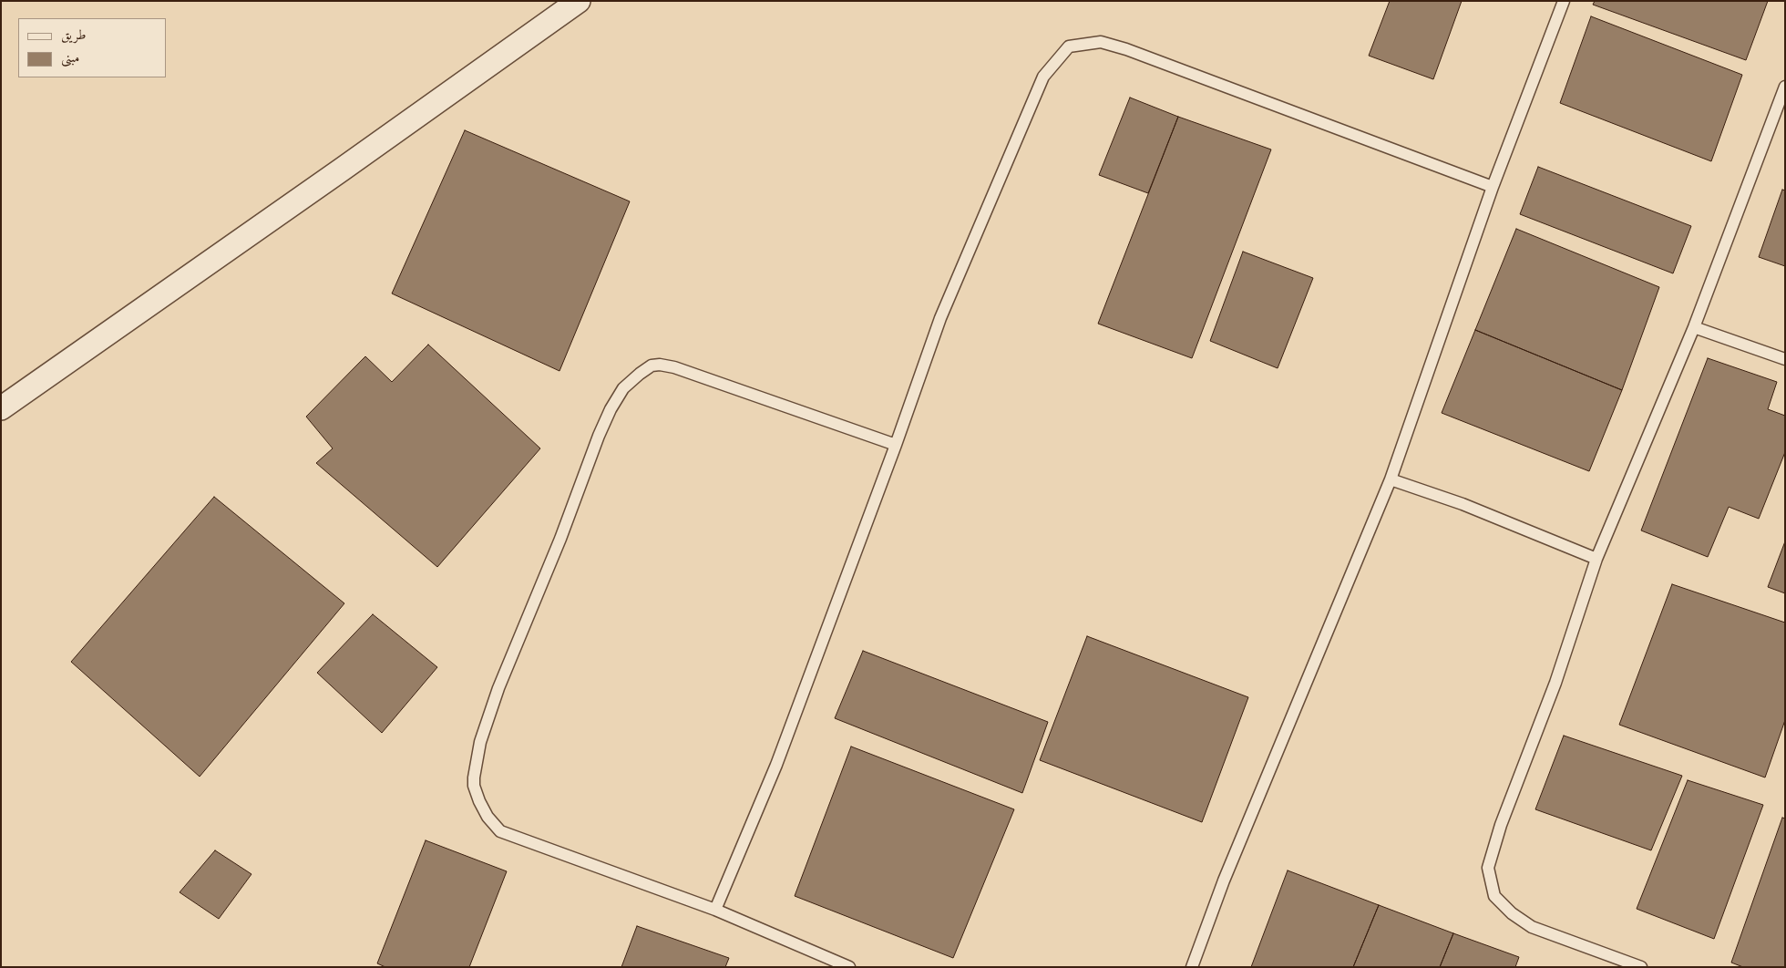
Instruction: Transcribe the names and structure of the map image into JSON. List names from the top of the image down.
{
  "legend": ["طريق", "مبنى"]
}
